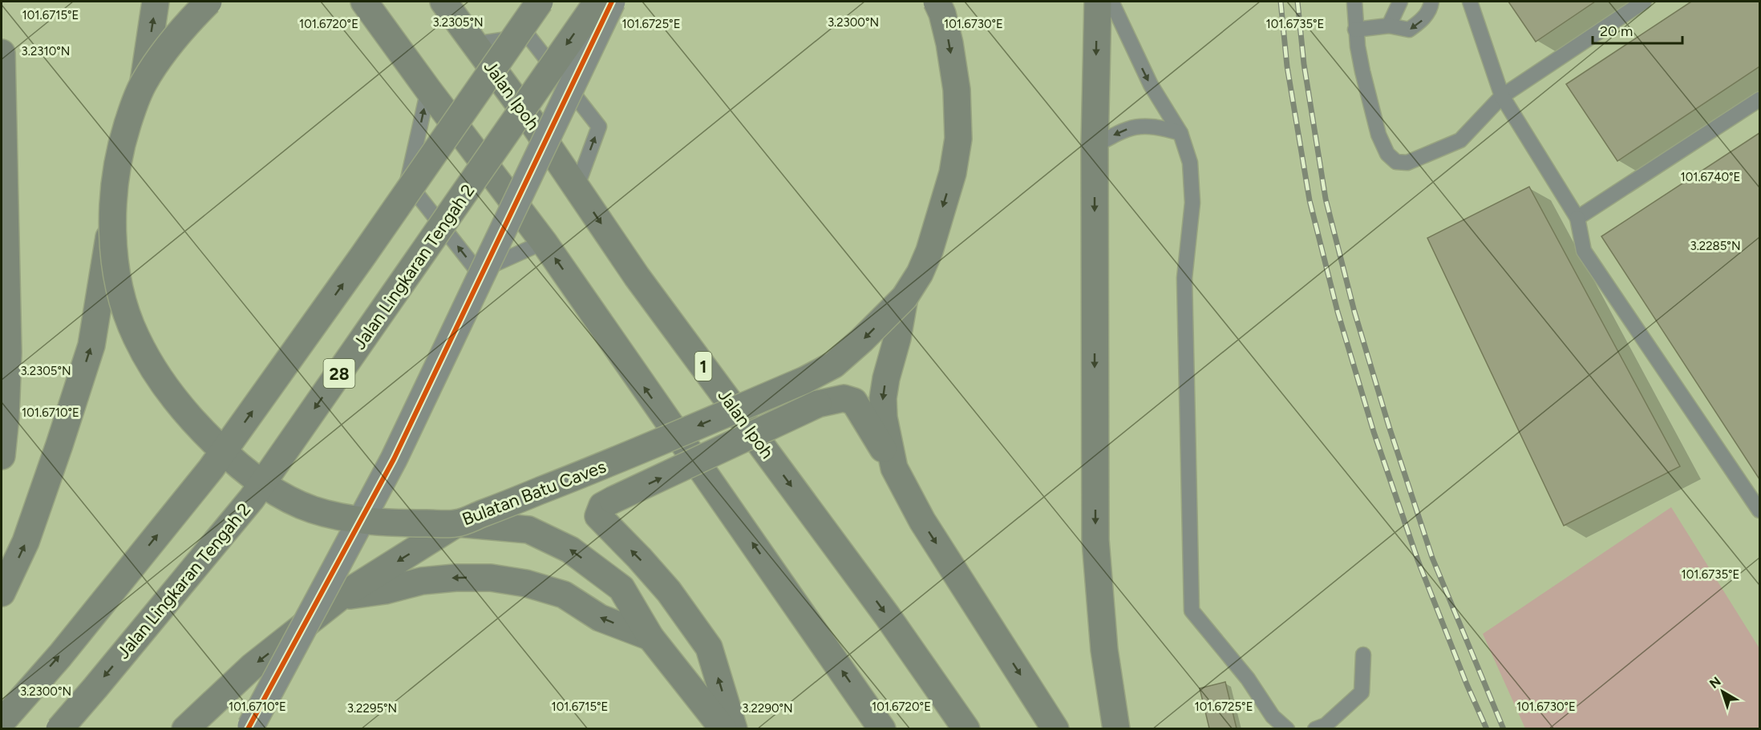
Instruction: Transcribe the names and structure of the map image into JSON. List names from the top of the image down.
{
  "streets": {
    "highway": [
      "Jalan Ipoh",
      "Jalan Lingkaran Tengah 2",
      "1",
      "28",
      "Bulatan Batu Caves"
    ]
  },
  "one_way": ["Bulatan Batu Caves"],
  "scale_bar": "20 m",
  "north": "top left",
  "coordinates": [
    "101.6715°E",
    "3.2305°N",
    "3.2300°N",
    "101.6720°E",
    "101.6725°E",
    "101.6730°E",
    "101.6735°E",
    "3.2310°N",
    "101.6740°E",
    "3.2285°N",
    "101.6710°E",
    "3.2295°N",
    "3.2290°N"
  ]
}
